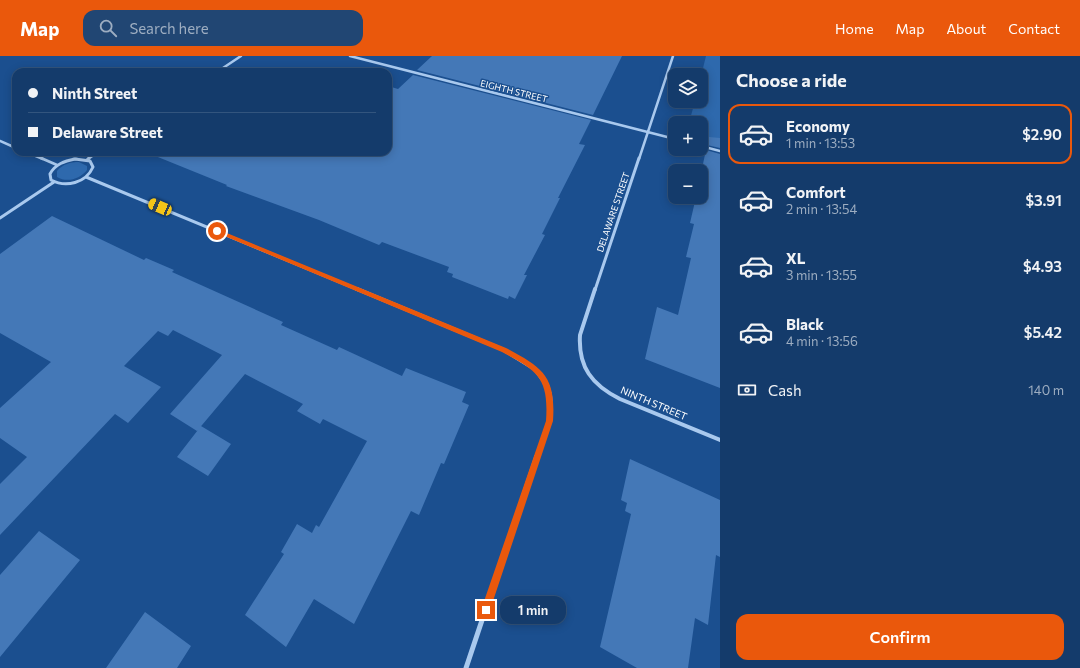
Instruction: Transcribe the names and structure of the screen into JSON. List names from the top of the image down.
{
  "streets": {
    "street": ["EIGHTH STREET", "DELAWARE STREET", "NINTH STREET"]
  },
  "crossings": [
    ["EIGHTH STREET", "DELAWARE STREET"],
    ["DELAWARE STREET", "NINTH STREET"]
  ],
  "page": {
    "header": "Map",
    "search": "Search here",
    "nav": [
      "Home",
      "Map",
      "About",
      "Contact"
    ],
    "heading": "Choose a ride",
    "map_buttons": ["+", "−"],
    "banner": ["Ninth Street", "Delaware Street"],
    "list": [
      {
        "name": "Economy",
        "note": "1 min · 13:53",
        "value": "$2.90"
      },
      {
        "name": "Comfort",
        "note": "2 min · 13:54",
        "value": "$3.91"
      },
      {
        "name": "XL",
        "note": "3 min · 13:55",
        "value": "$4.93"
      },
      {
        "name": "Black",
        "note": "4 min · 13:56",
        "value": "$5.42"
      }
    ],
    "pay": ["Cash", "140 m"],
    "bubble": "1 min",
    "buttons": "Confirm"
  }
}
